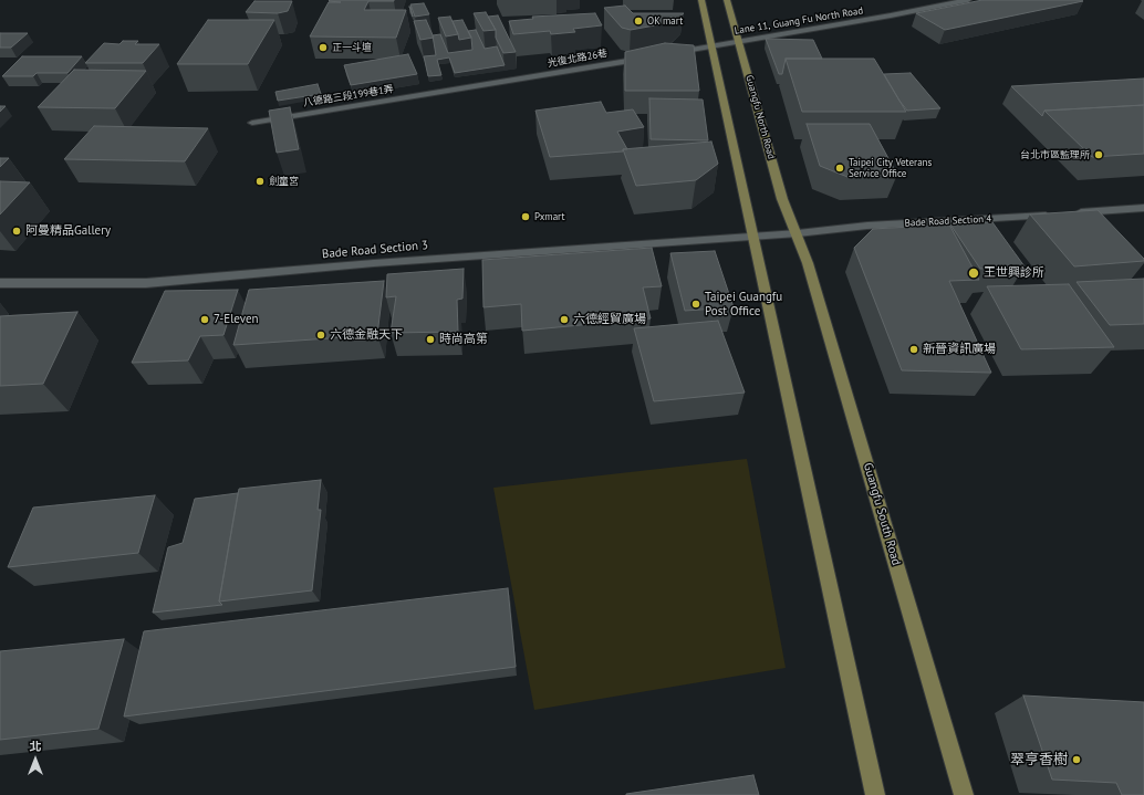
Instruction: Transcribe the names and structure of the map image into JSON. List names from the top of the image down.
{
  "streets": {
    "main road": ["Guangfu North Road", "Guangfu South Road"],
    "street": [
      "Lane 11, Guang Fu North Road",
      "光復北路26巷",
      "八德路三段199巷1弄",
      "Bade Road Section 4",
      "Bade Road Section 3"
    ]
  },
  "crossings": [
    ["Lane 11, Guang Fu North Road", "Guangfu North Road"],
    ["光復北路26巷", "八德路三段199巷1弄"],
    ["Guangfu North Road", "Bade Road Section 4"],
    ["Guangfu North Road", "Guangfu South Road"],
    ["Bade Road Section 4", "Bade Road Section 3"],
    ["Bade Road Section 4", "Guangfu South Road"]
  ],
  "places": [
    "OK mart",
    "正一斗壇",
    "台北市區監理所",
    "Taipei City Veterans Service Office",
    "劍童宮",
    "Pxmart",
    "阿曼精品Gallery",
    "王世興診所",
    "Taipei Guangfu Post Office",
    "7-Eleven",
    "六德經貿廣場",
    "六德金融天下",
    "時尚高第",
    "新晉資訊廣場",
    "翠亨香樹"
  ],
  "north": "top"
}
